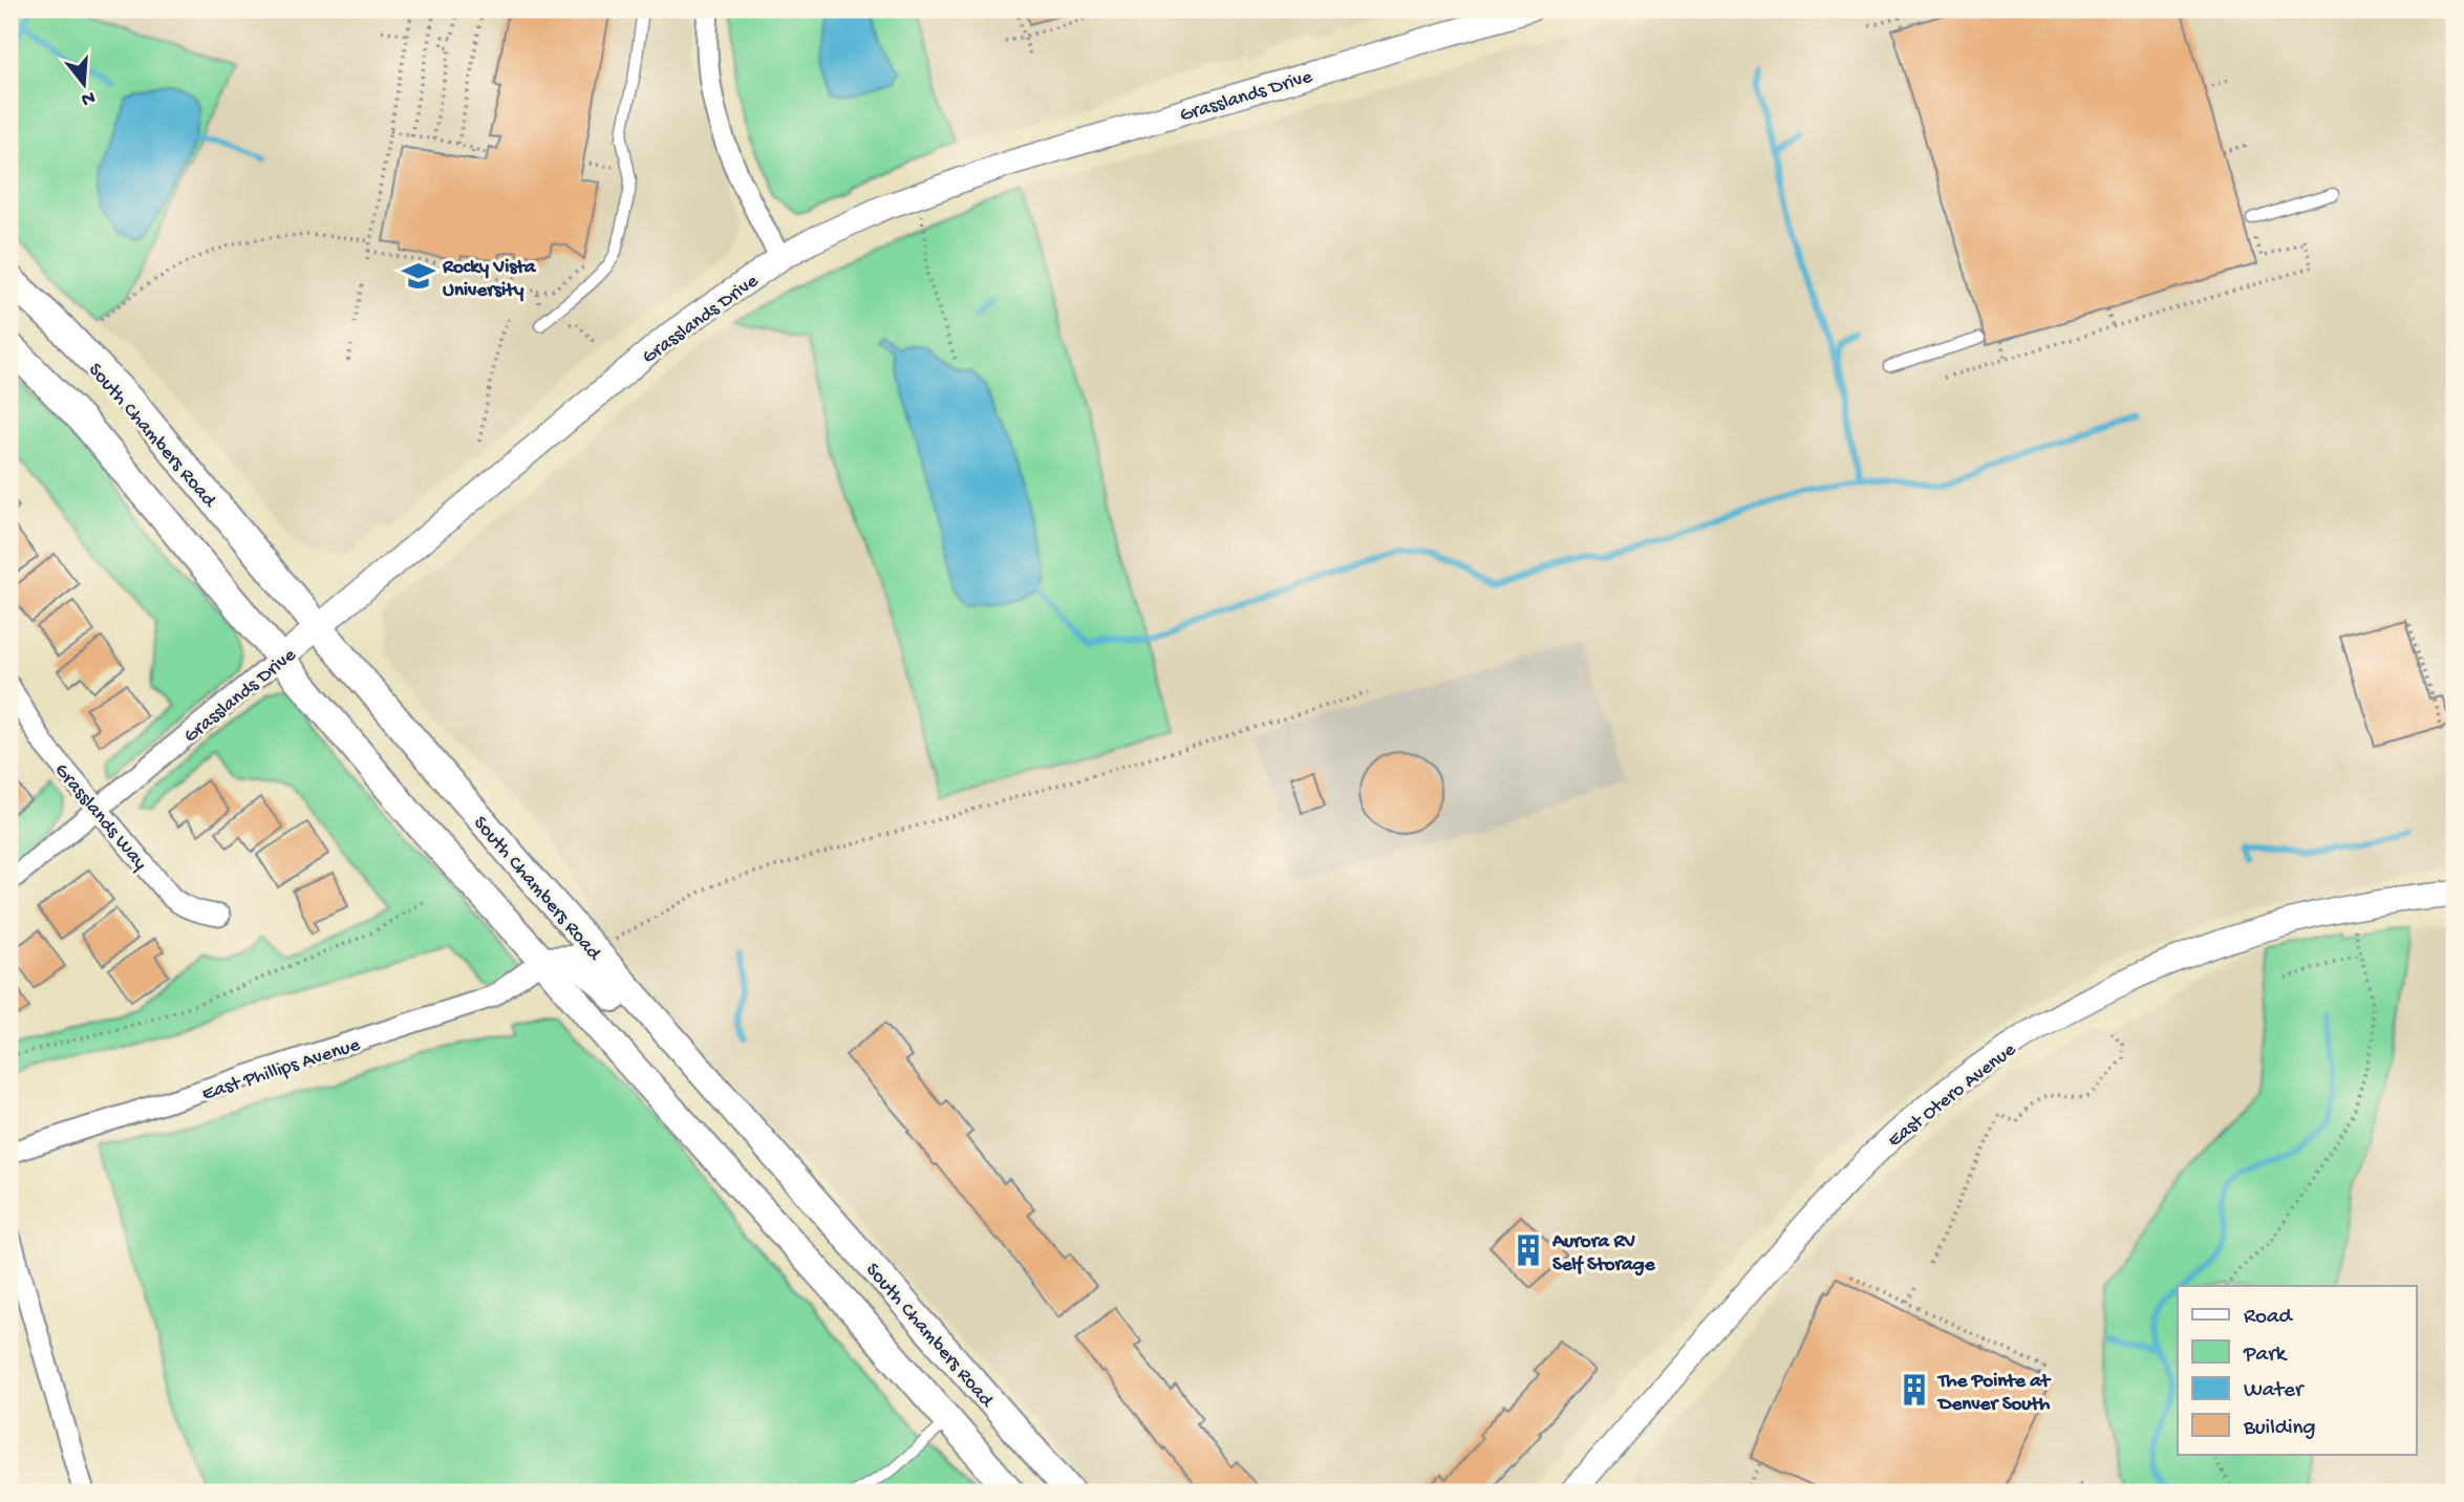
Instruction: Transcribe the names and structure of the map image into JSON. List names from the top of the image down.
{
  "streets": {
    "main road": ["South Chambers Road"],
    "street": [
      "Grasslands Drive",
      "Grasslands Way",
      "East Phillips Avenue",
      "East Otero Avenue"
    ]
  },
  "crossings": [
    ["Grasslands Drive", "South Chambers Road"],
    ["Grasslands Drive", "Grasslands Way"]
  ],
  "places": {
    "school or university": ["Rocky Vista University"],
    "building": ["Aurora RV Self Storage", "The Pointe at Denver South"]
  },
  "legend": [
    "Road",
    "Park",
    "Water",
    "Building"
  ],
  "north": "bottom"
}
